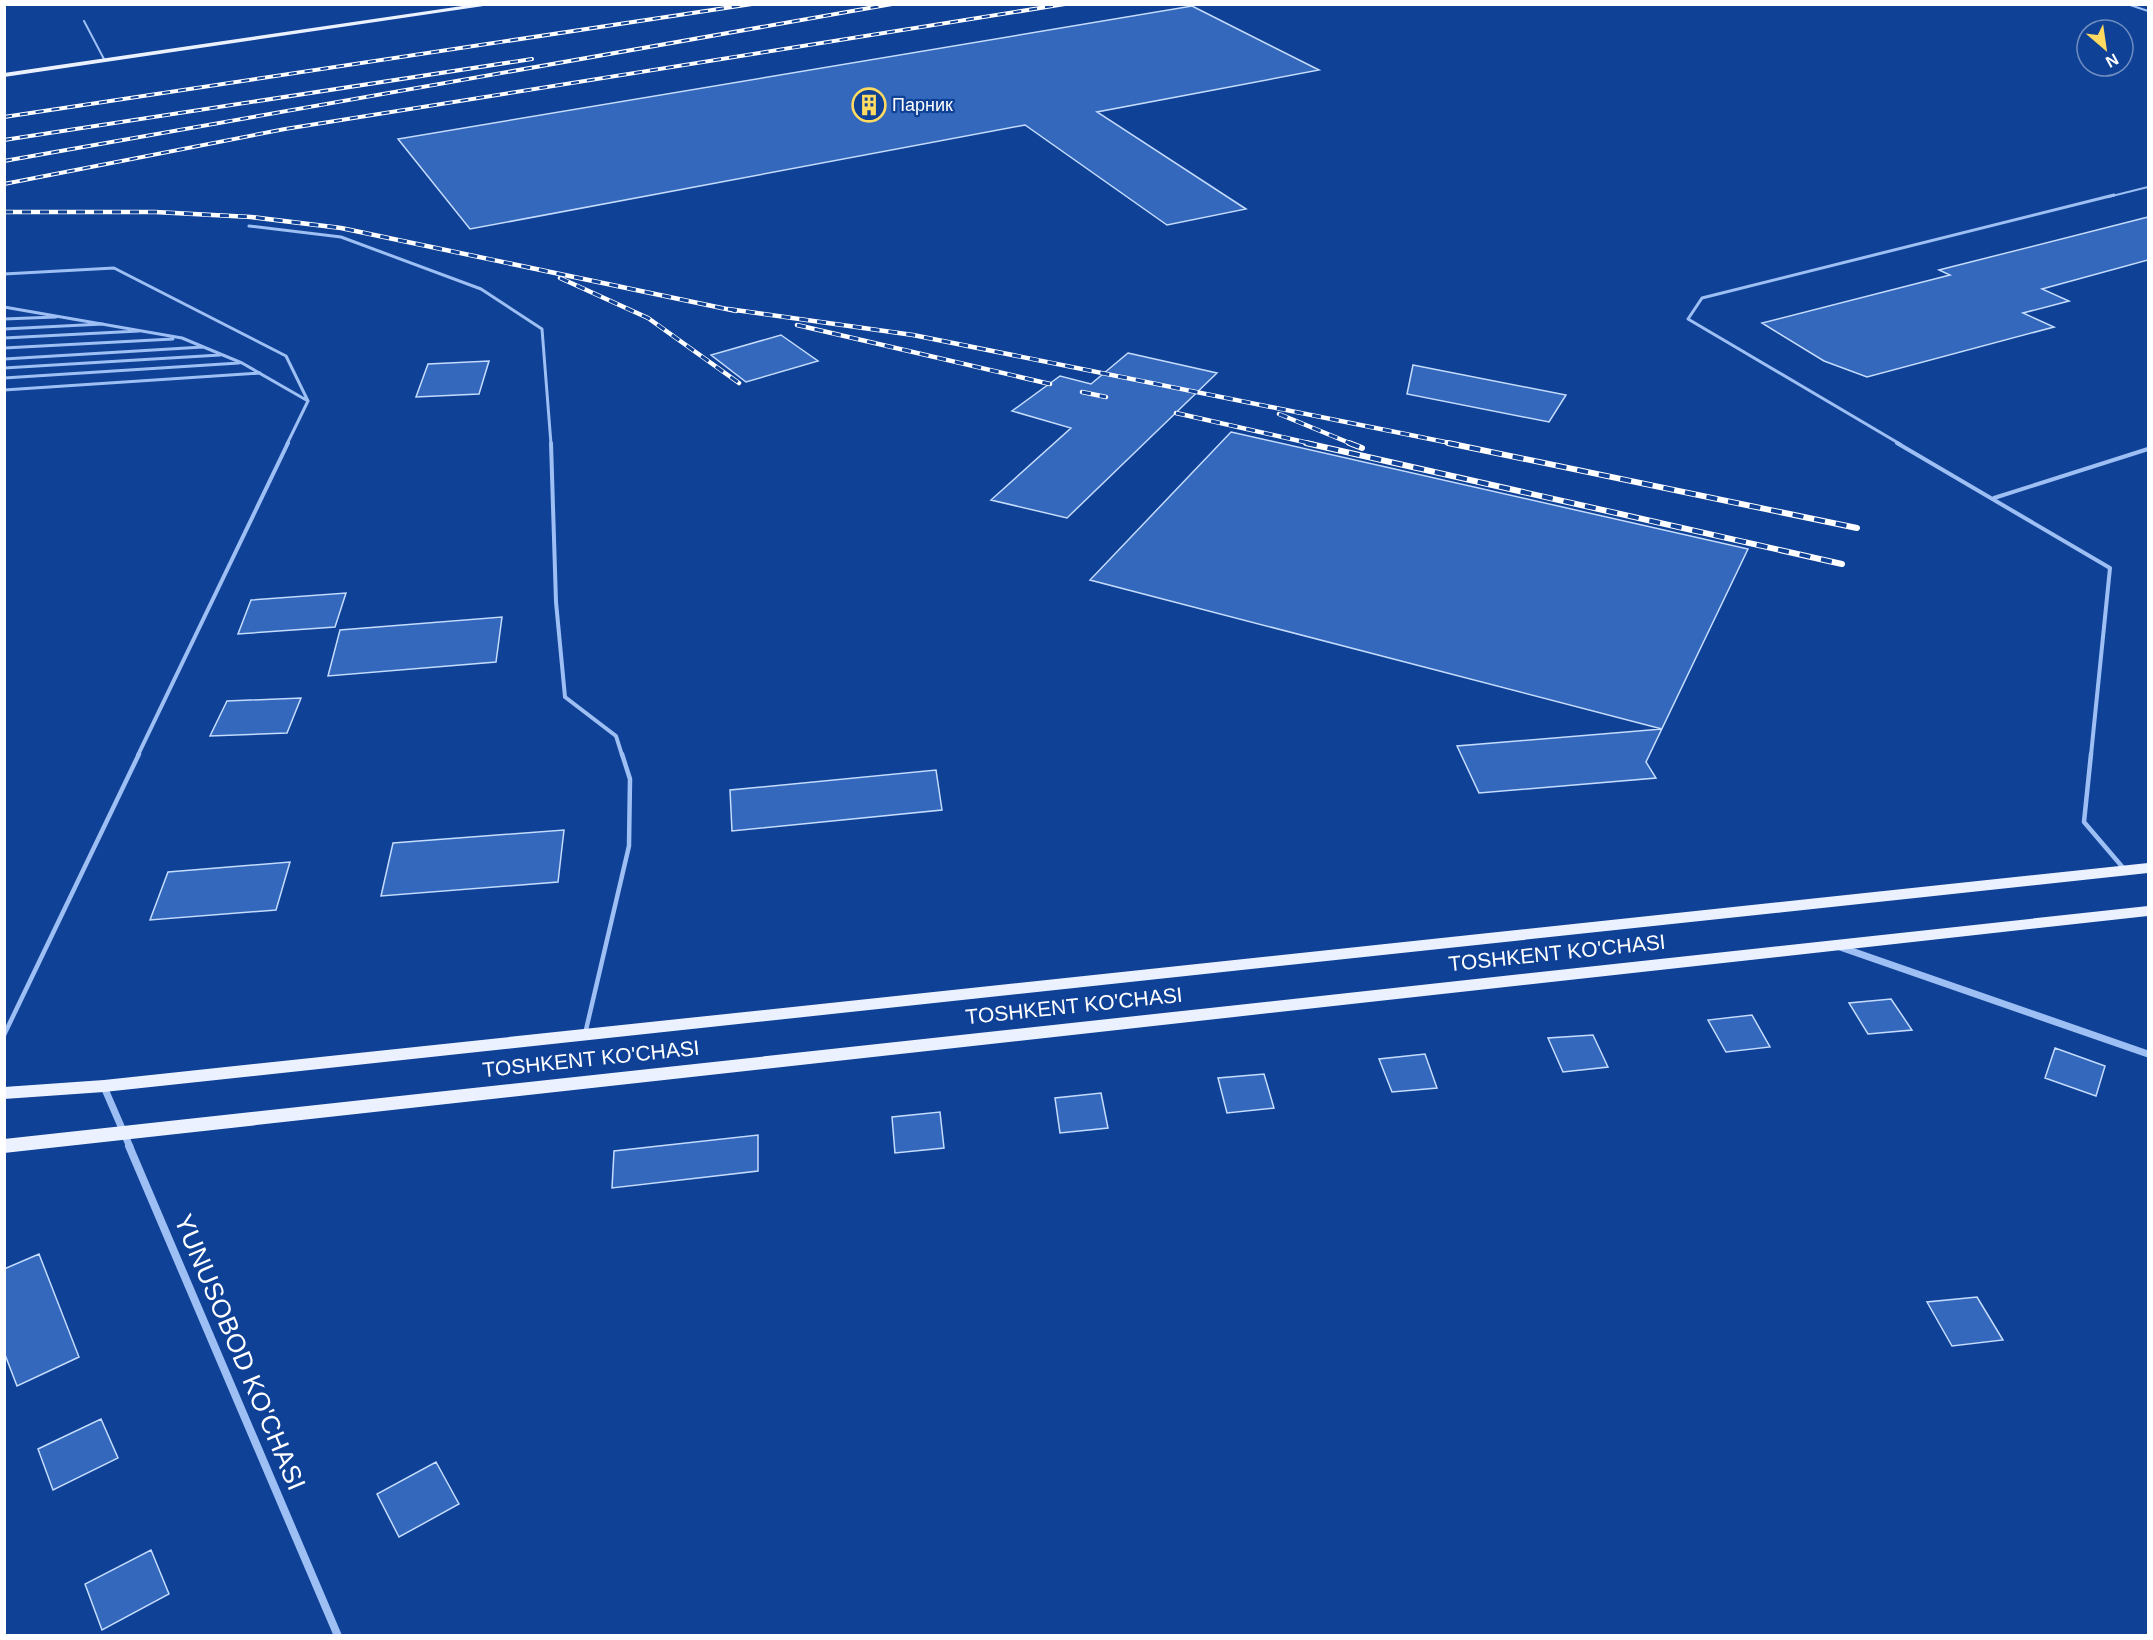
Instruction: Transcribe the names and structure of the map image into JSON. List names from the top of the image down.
{
  "streets": {
    "main road": ["TOSHKENT KO'CHASI"],
    "street": ["YUNUSOBOD KO'CHASI"]
  },
  "crossings": [
    ["TOSHKENT KO'CHASI", "YUNUSOBOD KO'CHASI"]
  ],
  "places": {
    "building": ["Парник"]
  },
  "north": "bottom right"
}
